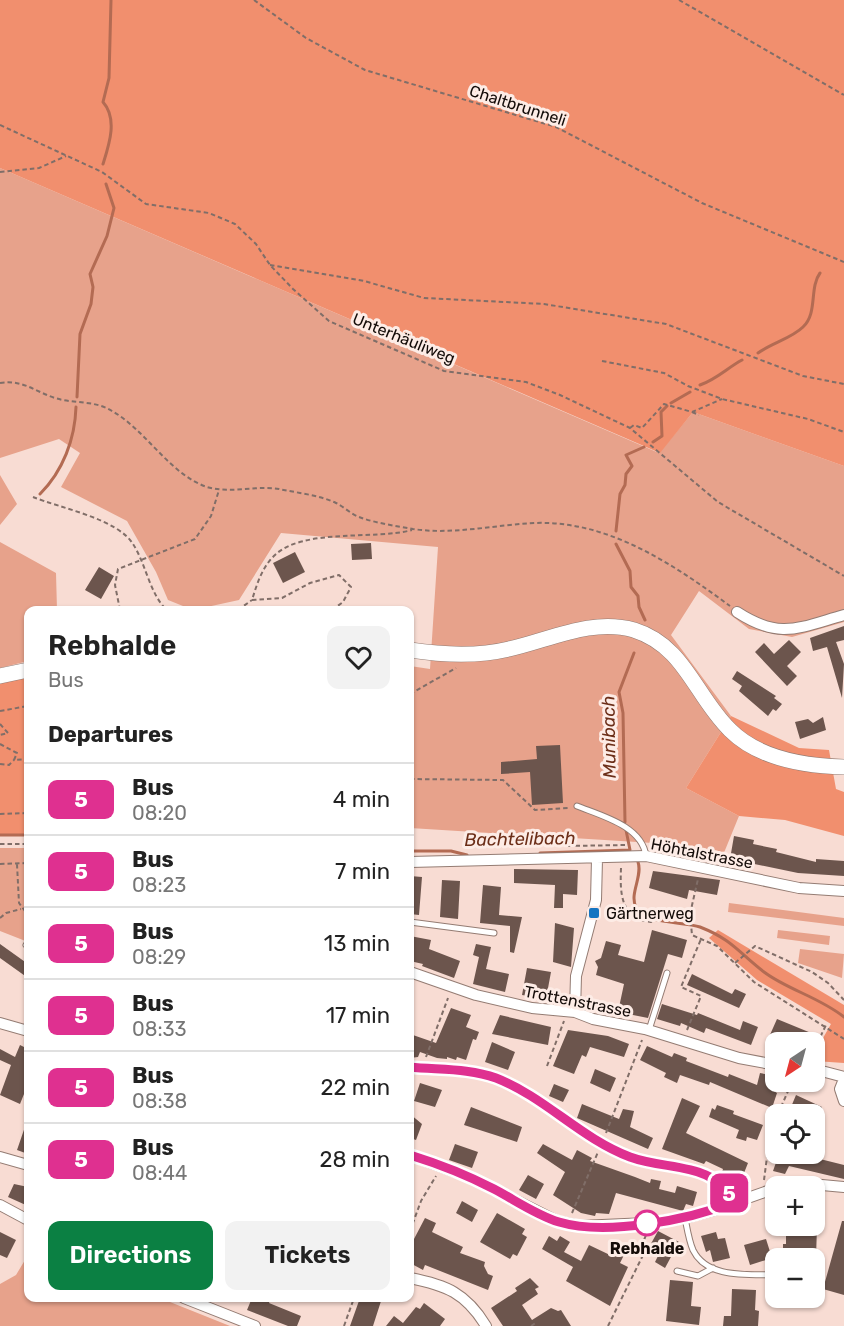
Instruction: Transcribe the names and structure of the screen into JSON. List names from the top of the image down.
{
  "streets": {
    "street": ["Höhtalstrasse", "Trottenstrasse"],
    "path": ["Chaltbrunneli", "Unterhäuliweg"]
  },
  "water": ["Munibach", "Bachtelibach"],
  "places": {
    "transit": ["Gärtnerweg"],
    "other": ["Rebhalde"]
  },
  "lines": ["bus line 5"],
  "north": "bottom left",
  "page": {
    "on_map": "5",
    "heading": [
      ["Rebhalde", "Bus"],
      "Departures"
    ],
    "list": [
      {
        "mark": "5",
        "name": "Bus",
        "note": "08:20",
        "value": "4 min"
      },
      {
        "mark": "5",
        "name": "Bus",
        "note": "08:23",
        "value": "7 min"
      },
      {
        "mark": "5",
        "name": "Bus",
        "note": "08:29",
        "value": "13 min"
      },
      {
        "mark": "5",
        "name": "Bus",
        "note": "08:33",
        "value": "17 min"
      },
      {
        "mark": "5",
        "name": "Bus",
        "note": "08:38",
        "value": "22 min"
      },
      {
        "mark": "5",
        "name": "Bus",
        "note": "08:44",
        "value": "28 min"
      }
    ],
    "map_buttons": ["+", "−"],
    "buttons": ["Directions", "Tickets"]
  }
}
